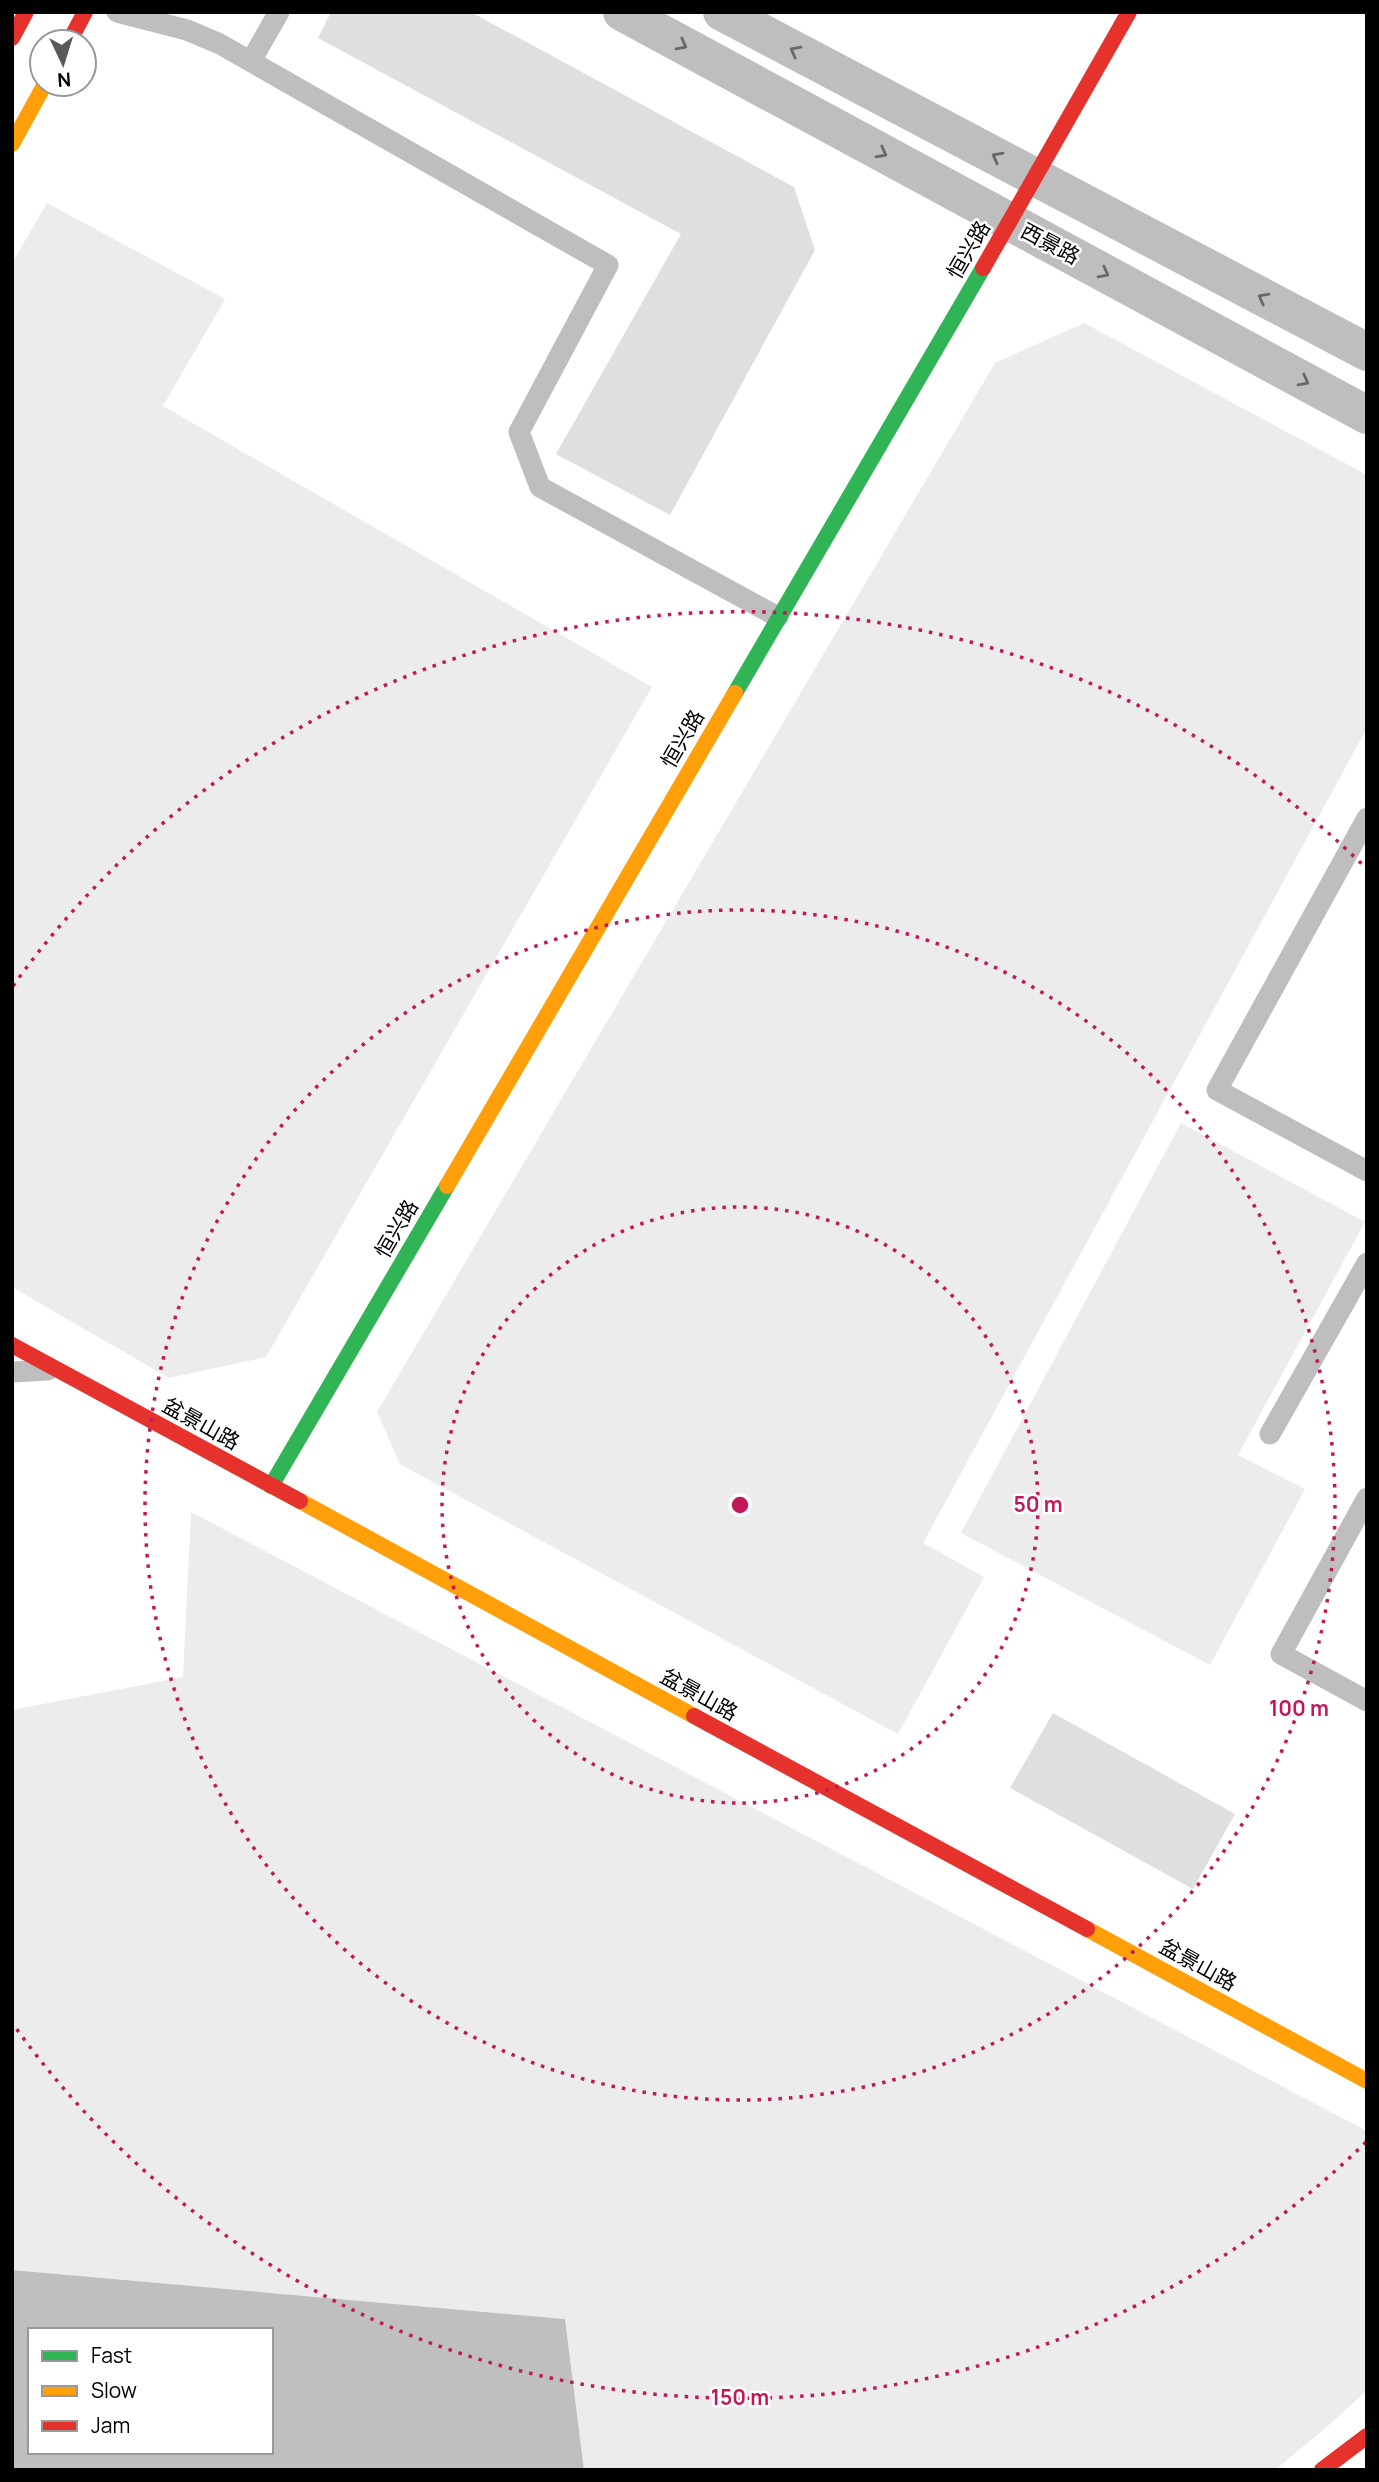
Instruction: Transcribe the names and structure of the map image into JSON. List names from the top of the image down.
{
  "streets": {
    "main road": ["恒兴路", "盆景山路"],
    "street": ["西景路"]
  },
  "crossings": [
    ["西景路", "恒兴路"],
    ["恒兴路", "盆景山路"]
  ],
  "legend": ["Fast", "Slow", "Jam"],
  "north": "bottom",
  "rings": ["50 m", "100 m", "150 m"]
}
